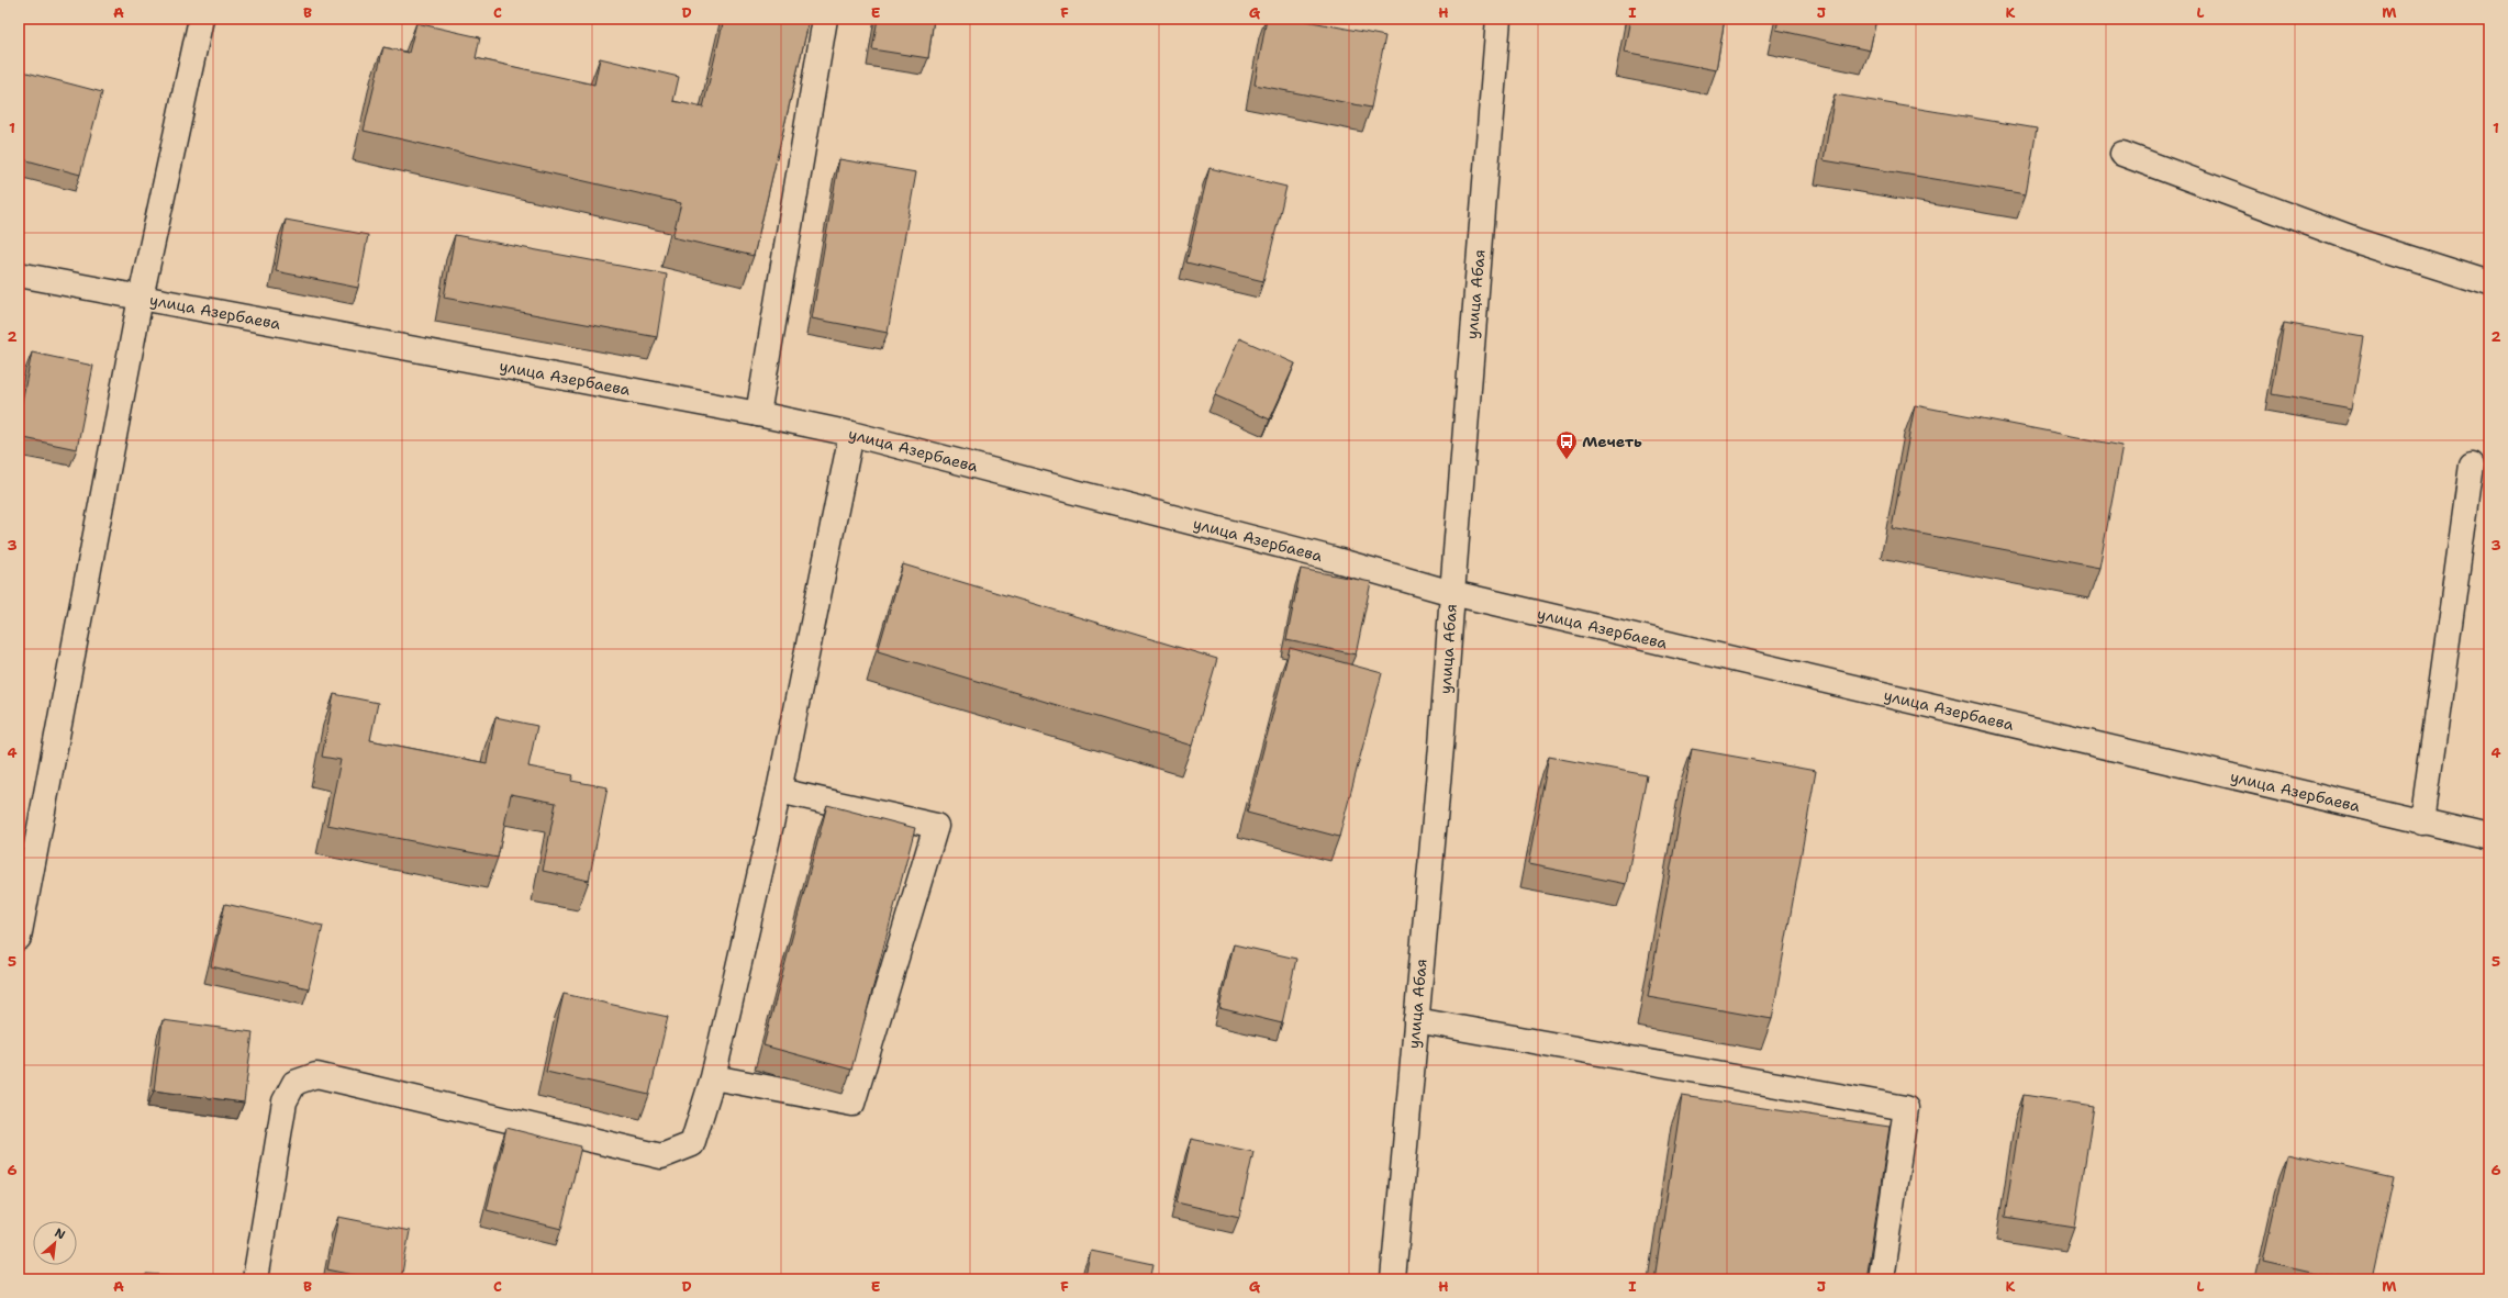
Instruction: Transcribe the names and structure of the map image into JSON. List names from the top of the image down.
{
  "streets": {
    "street": ["улица Абая", "улица Азербаева"]
  },
  "crossings": [
    ["улица Абая", "улица Азербаева"]
  ],
  "places": {
    "bus stop": ["Мечеть"]
  },
  "north": "top right",
  "grid": {
    "columns": [
      "A",
      "B",
      "C",
      "D",
      "E",
      "F",
      "G",
      "H",
      "I",
      "J",
      "K",
      "L",
      "M"
    ],
    "rows": [
      "1",
      "2",
      "3",
      "4",
      "5",
      "6"
    ]
  }
}
